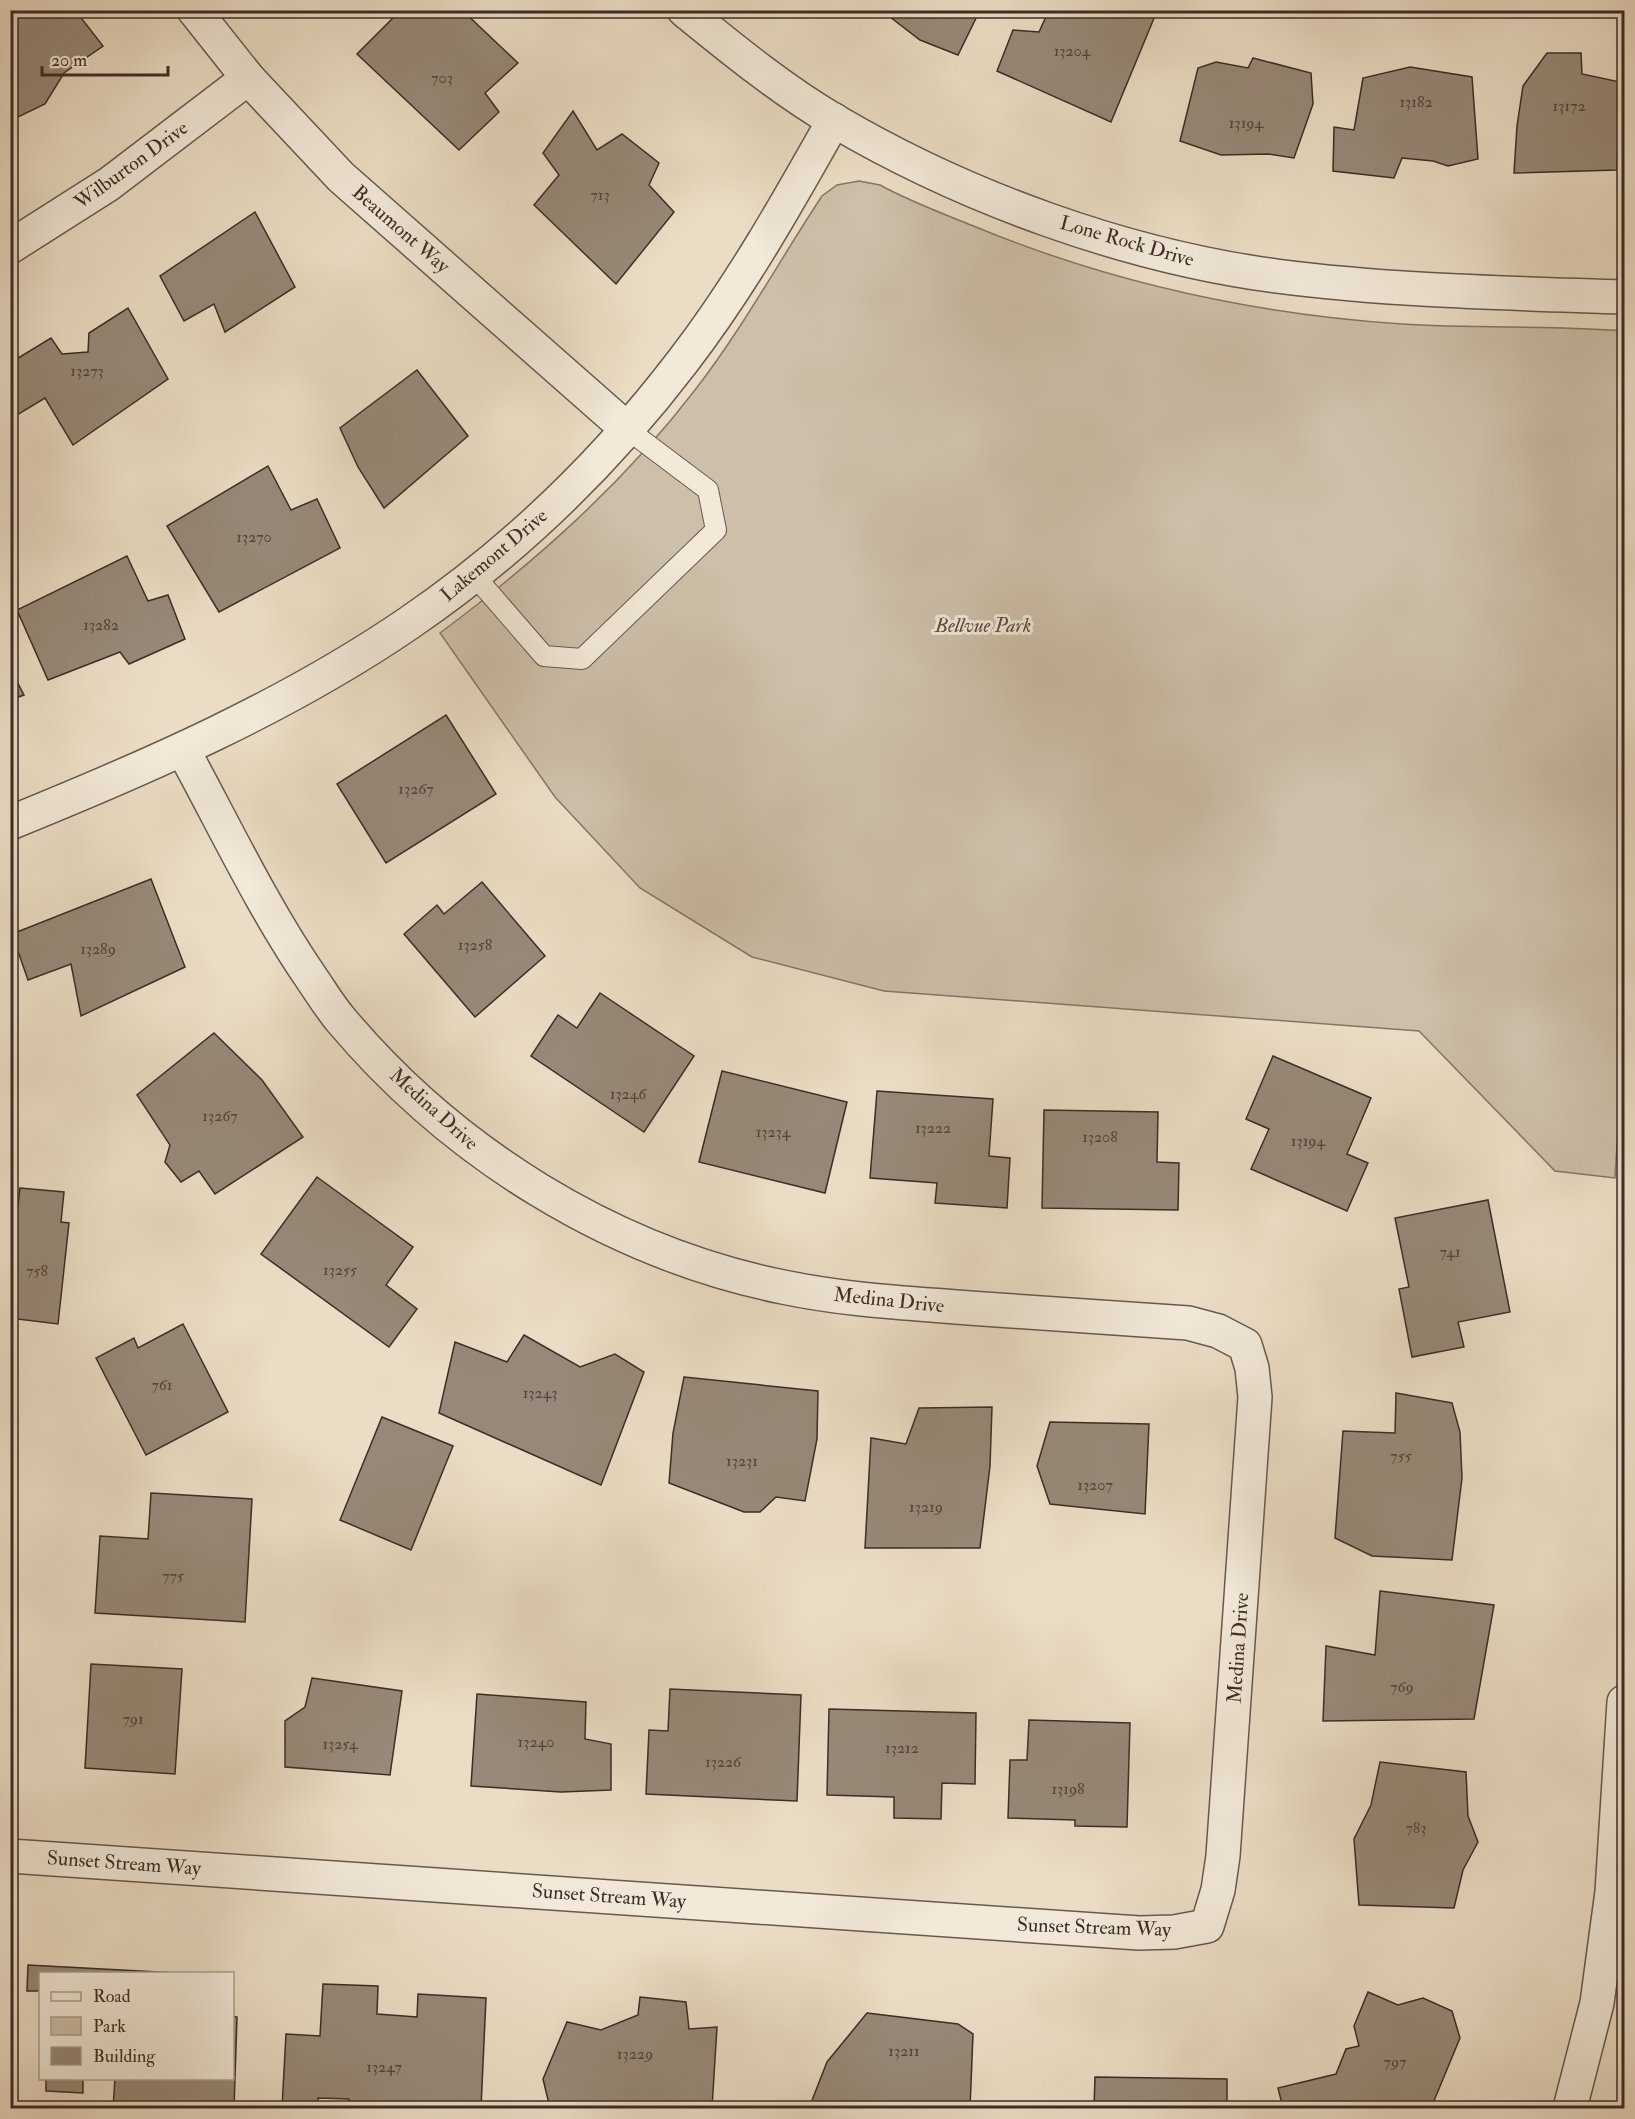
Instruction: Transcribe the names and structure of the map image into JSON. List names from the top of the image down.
{
  "streets": {
    "street": [
      "Wilburton Drive",
      "Beaumont Way",
      "Lone Rock Drive",
      "Lakemont Drive",
      "Medina Drive",
      "Sunset Stream Way"
    ]
  },
  "crossings": [
    ["Wilburton Drive", "Beaumont Way"],
    ["Beaumont Way", "Lakemont Drive"],
    ["Lone Rock Drive", "Lakemont Drive"],
    ["Lakemont Drive", "Medina Drive"],
    ["Medina Drive", "Sunset Stream Way"]
  ],
  "parks": ["Bellvue Park"],
  "house_numbers": [
    "13204",
    "703",
    "13182",
    "13172",
    "13194",
    "713",
    "13273",
    "13270",
    "13282",
    "13267",
    "13258",
    "13289",
    "13246",
    "13267",
    "13222",
    "13234",
    "13208",
    "13194",
    "741",
    "13255",
    "758",
    "761",
    "13243",
    "755",
    "13231",
    "13207",
    "13219",
    "775",
    "769",
    "791",
    "13240",
    "13254",
    "13212",
    "13226",
    "13198",
    "783",
    "13211",
    "13229",
    "797",
    "13247"
  ],
  "legend": ["Road", "Park", "Building"],
  "scale_bar": "20 m"
}
